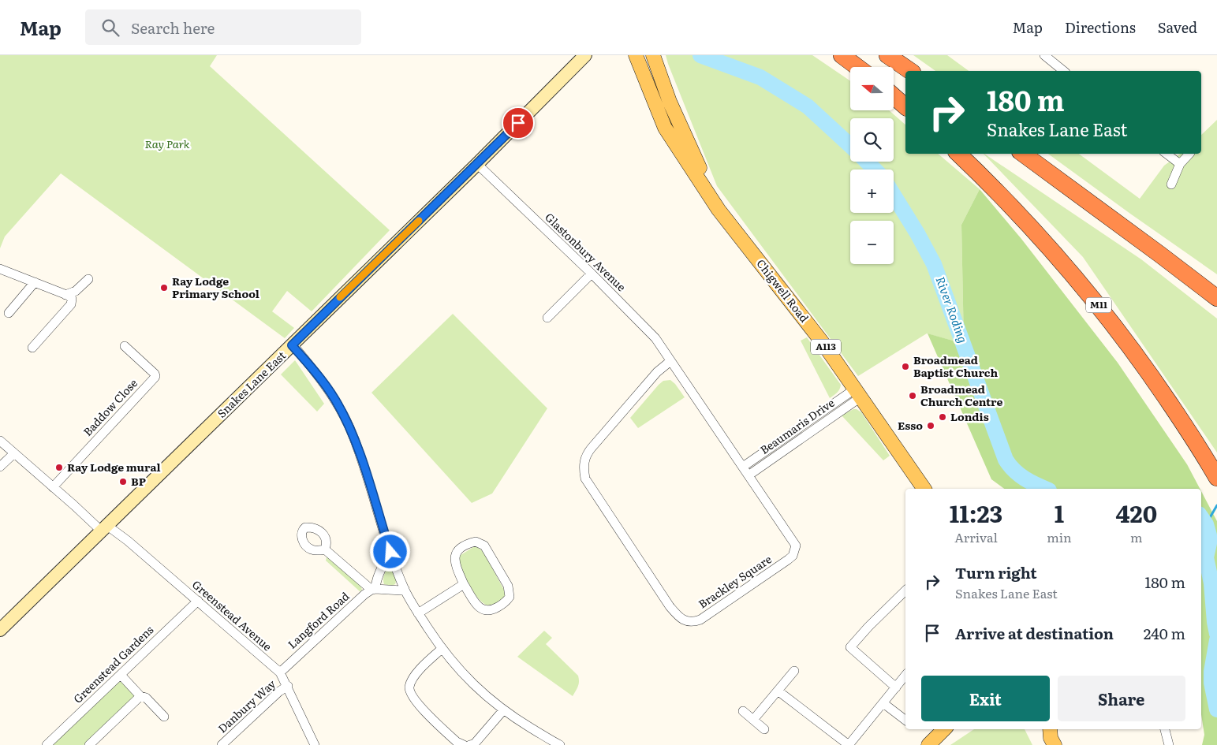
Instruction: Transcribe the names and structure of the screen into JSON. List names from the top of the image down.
{
  "streets": {
    "highway": ["M11"],
    "main road": ["Chigwell Road", "A113"],
    "street": [
      "Glastonbury Avenue",
      "Snakes Lane East",
      "Baddow Close",
      "Beaumaris Drive",
      "Brackley Square",
      "Greenstead Avenue",
      "Langford Road",
      "Greenstead Gardens",
      "Danbury Way"
    ]
  },
  "crossings": [
    ["Glastonbury Avenue", "Snakes Lane East"],
    ["Glastonbury Avenue", "Brackley Square"],
    ["Chigwell Road", "Beaumaris Drive"],
    ["Snakes Lane East", "Greenstead Avenue"],
    ["Baddow Close", "Greenstead Avenue"],
    ["Beaumaris Drive", "Brackley Square"],
    ["Greenstead Avenue", "Langford Road"],
    ["Greenstead Avenue", "Greenstead Gardens"],
    ["Greenstead Avenue", "Danbury Way"]
  ],
  "water": ["River Roding"],
  "parks": ["Ray Park"],
  "places": [
    "Ray Lodge Primary School",
    "Broadmead Baptist Church",
    "Broadmead Church Centre",
    "Londis",
    "Esso",
    "Ray Lodge mural",
    "BP"
  ],
  "north": "left",
  "page": {
    "header": "Map",
    "search": "Search here",
    "nav": ["Map", "Directions", "Saved"],
    "map_buttons": ["+", "−"],
    "turn": ["180 m", "Snakes Lane East"],
    "eta": [
      "11:23",
      "Arrival",
      "1",
      "min",
      "420",
      "m"
    ],
    "list": [
      {
        "name": "Turn right",
        "note": "Snakes Lane East",
        "value": "180 m"
      },
      {
        "name": "Arrive at destination",
        "value": "240 m"
      }
    ],
    "buttons": ["Exit", "Share"]
  }
}
